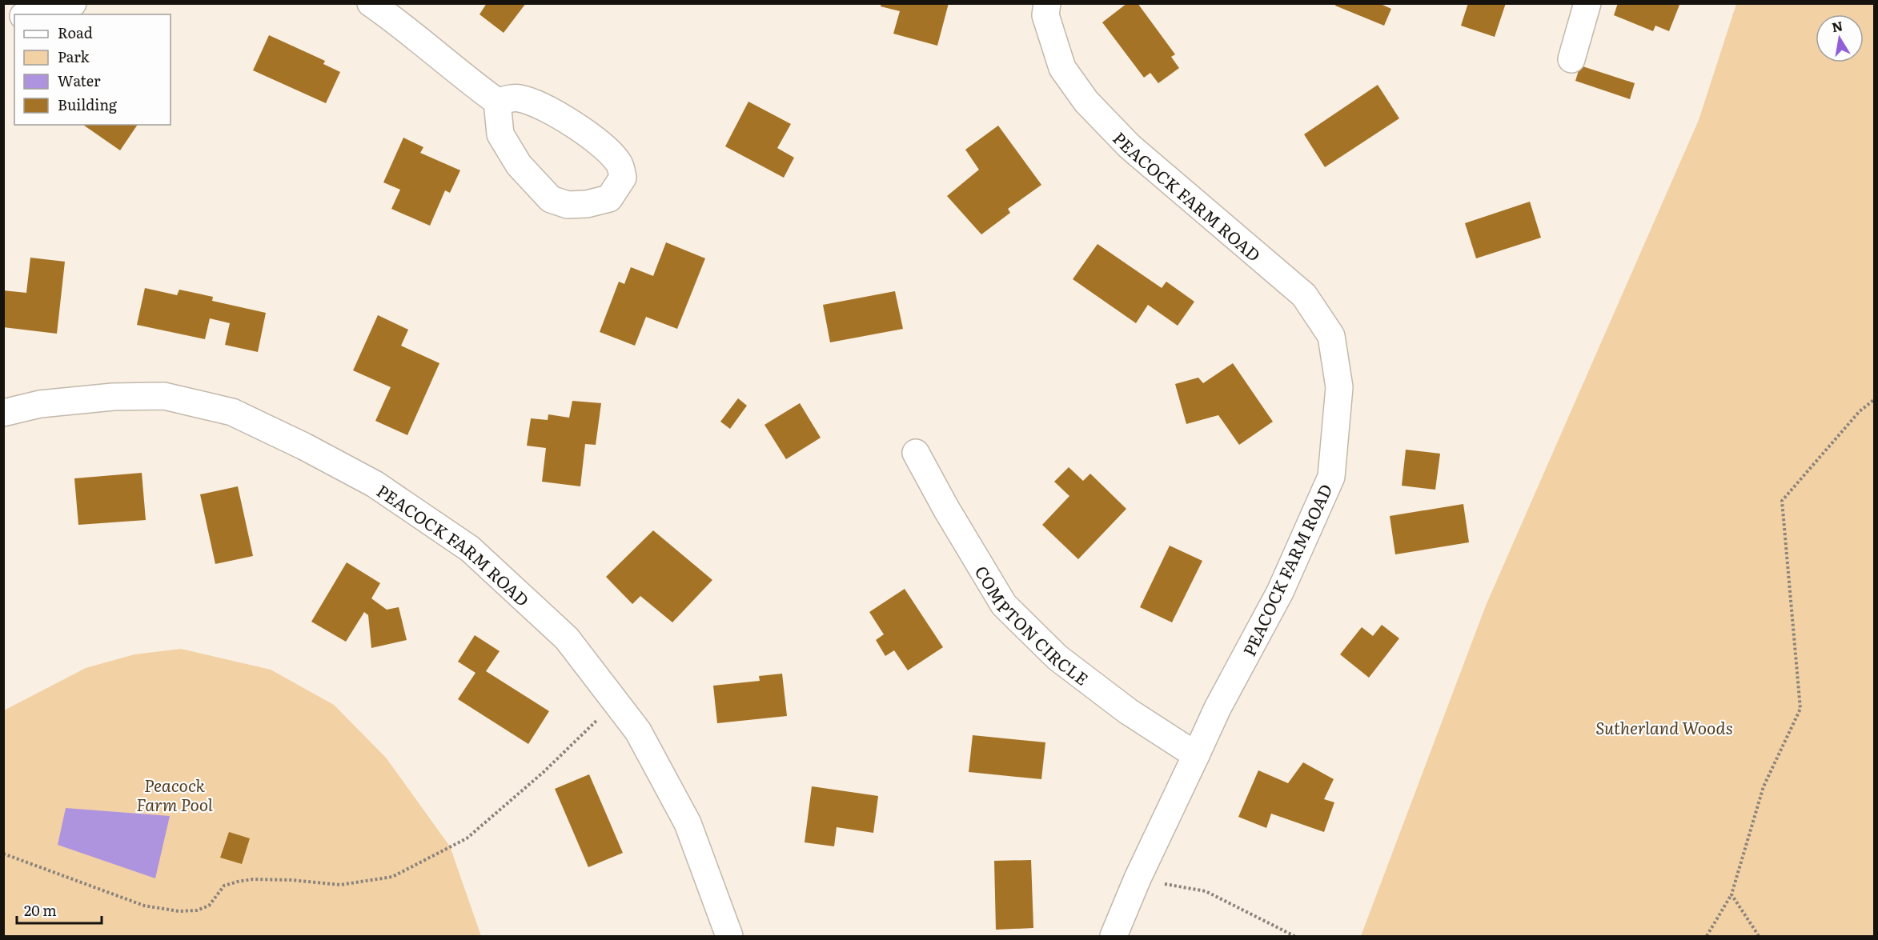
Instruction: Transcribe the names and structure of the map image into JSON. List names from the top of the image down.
{
  "streets": {
    "street": ["PEACOCK FARM ROAD", "COMPTON CIRCLE"]
  },
  "crossings": [
    ["PEACOCK FARM ROAD", "COMPTON CIRCLE"]
  ],
  "parks": ["Sutherland Woods", "Peacock Farm Pool"],
  "legend": [
    "Road",
    "Park",
    "Water",
    "Building"
  ],
  "scale_bar": "20 m",
  "north": "top"
}
